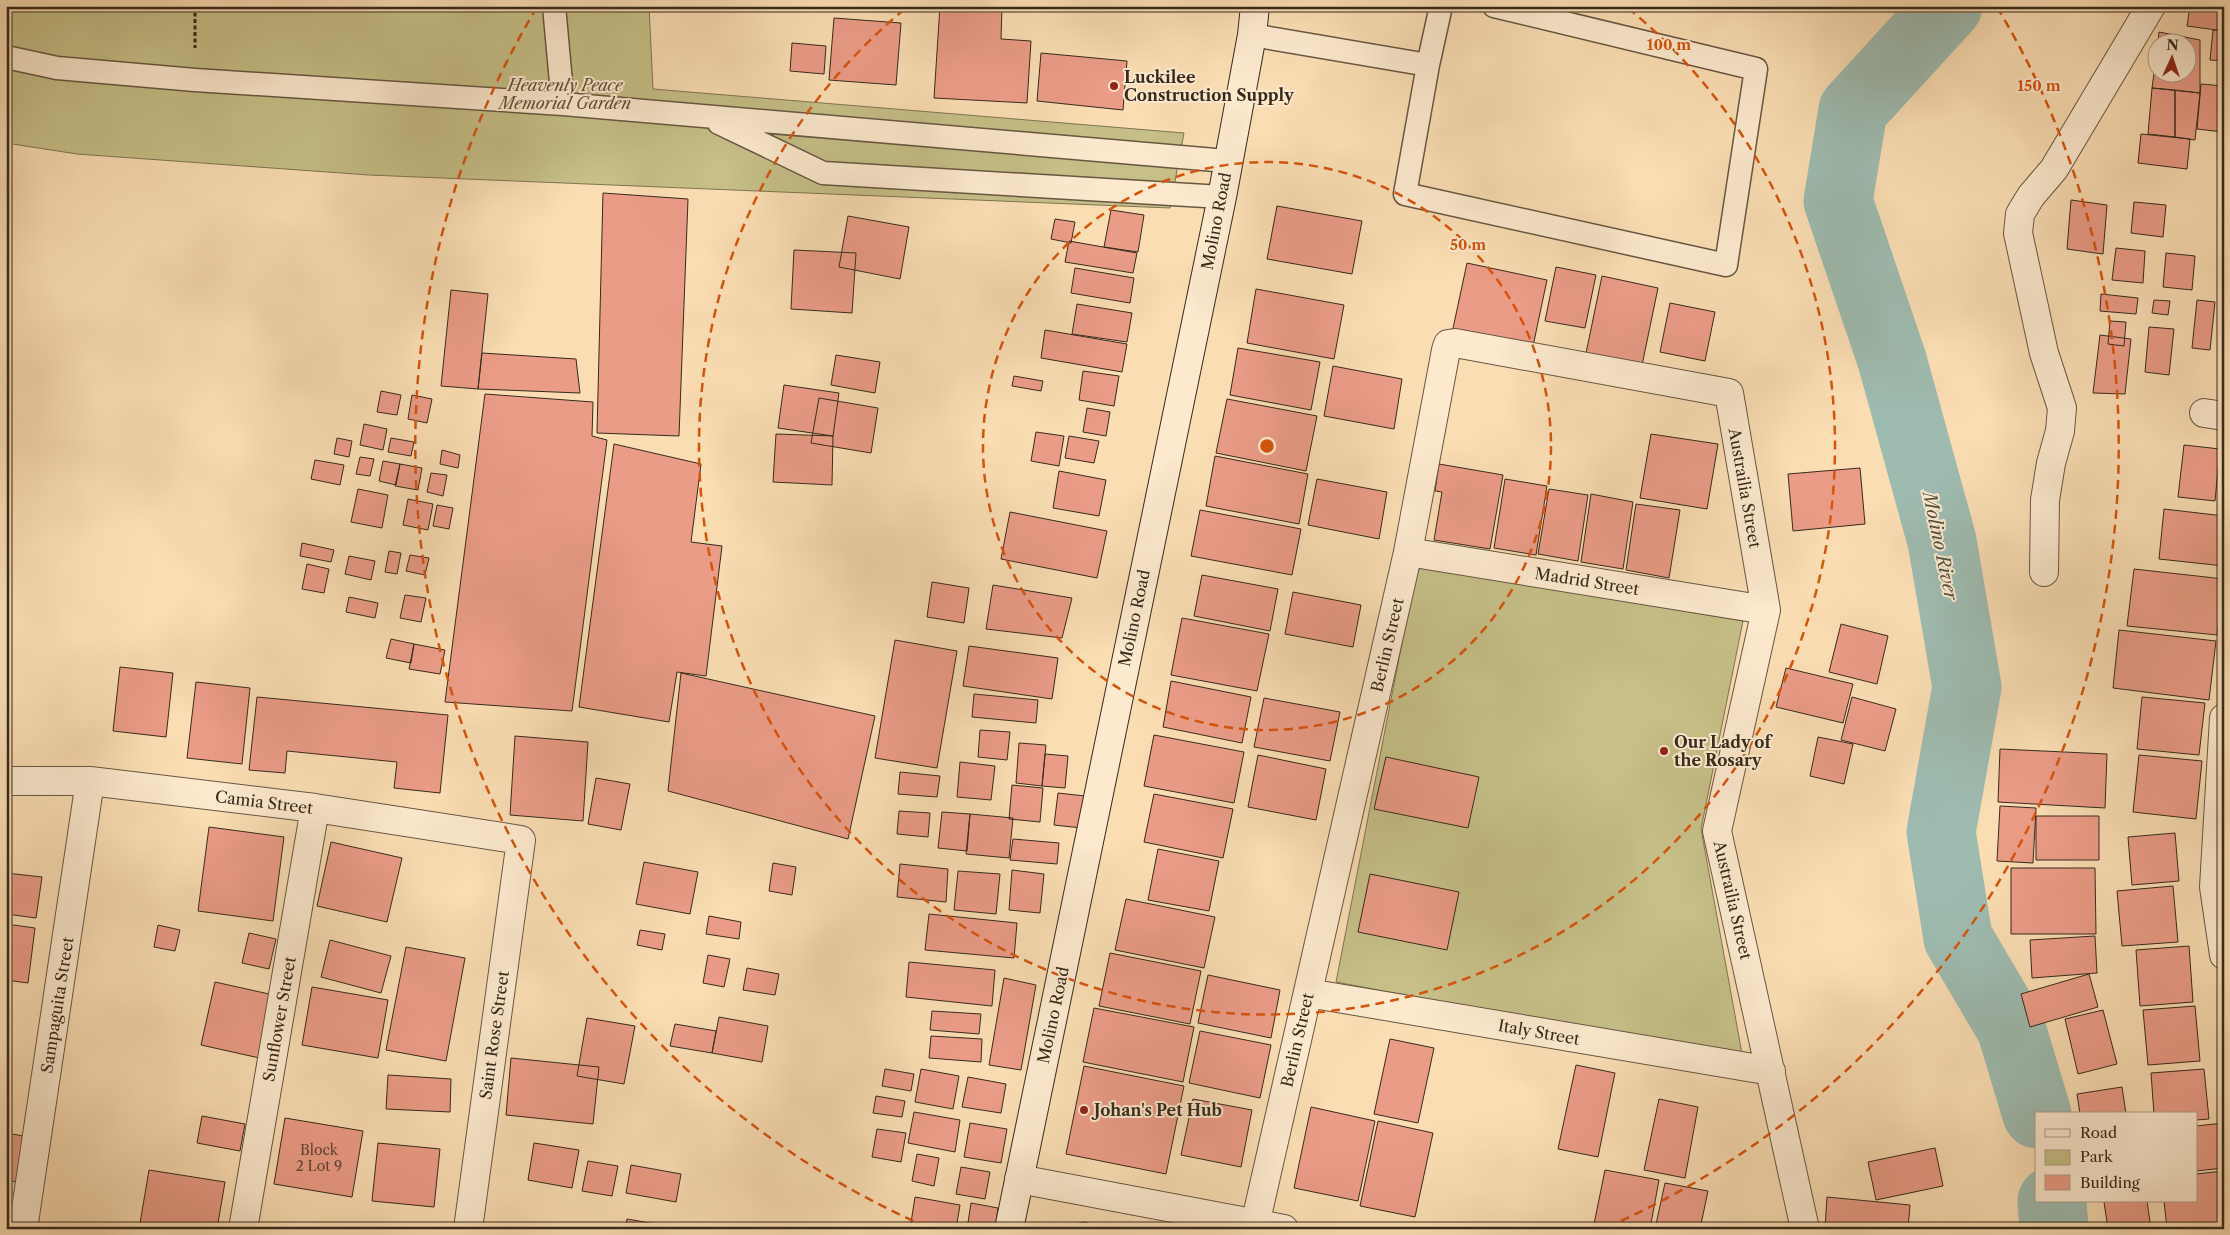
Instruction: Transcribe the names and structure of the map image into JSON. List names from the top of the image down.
{
  "streets": {
    "street": [
      "Molino Road",
      "Austrailia Street",
      "Madrid Street",
      "Berlin Street",
      "Camia Street",
      "Sampaguita Street",
      "Sunflower Street",
      "Italy Street",
      "Saint Rose Street"
    ]
  },
  "crossings": [
    ["Austrailia Street", "Madrid Street"],
    ["Austrailia Street", "Berlin Street"],
    ["Austrailia Street", "Italy Street"],
    ["Madrid Street", "Berlin Street"],
    ["Berlin Street", "Italy Street"],
    ["Camia Street", "Sampaguita Street"],
    ["Camia Street", "Sunflower Street"],
    ["Camia Street", "Saint Rose Street"]
  ],
  "water": ["Molino River"],
  "parks": ["Heavenly Peace Memorial Garden"],
  "places": ["Luckilee Construction Supply", "Our Lady of the Rosary", "Johan's Pet Hub"],
  "house_numbers": ["Block 2 Lot 9"],
  "legend": ["Road", "Park", "Building"],
  "north": "top",
  "rings": ["100 m", "150 m", "50 m"]
}
